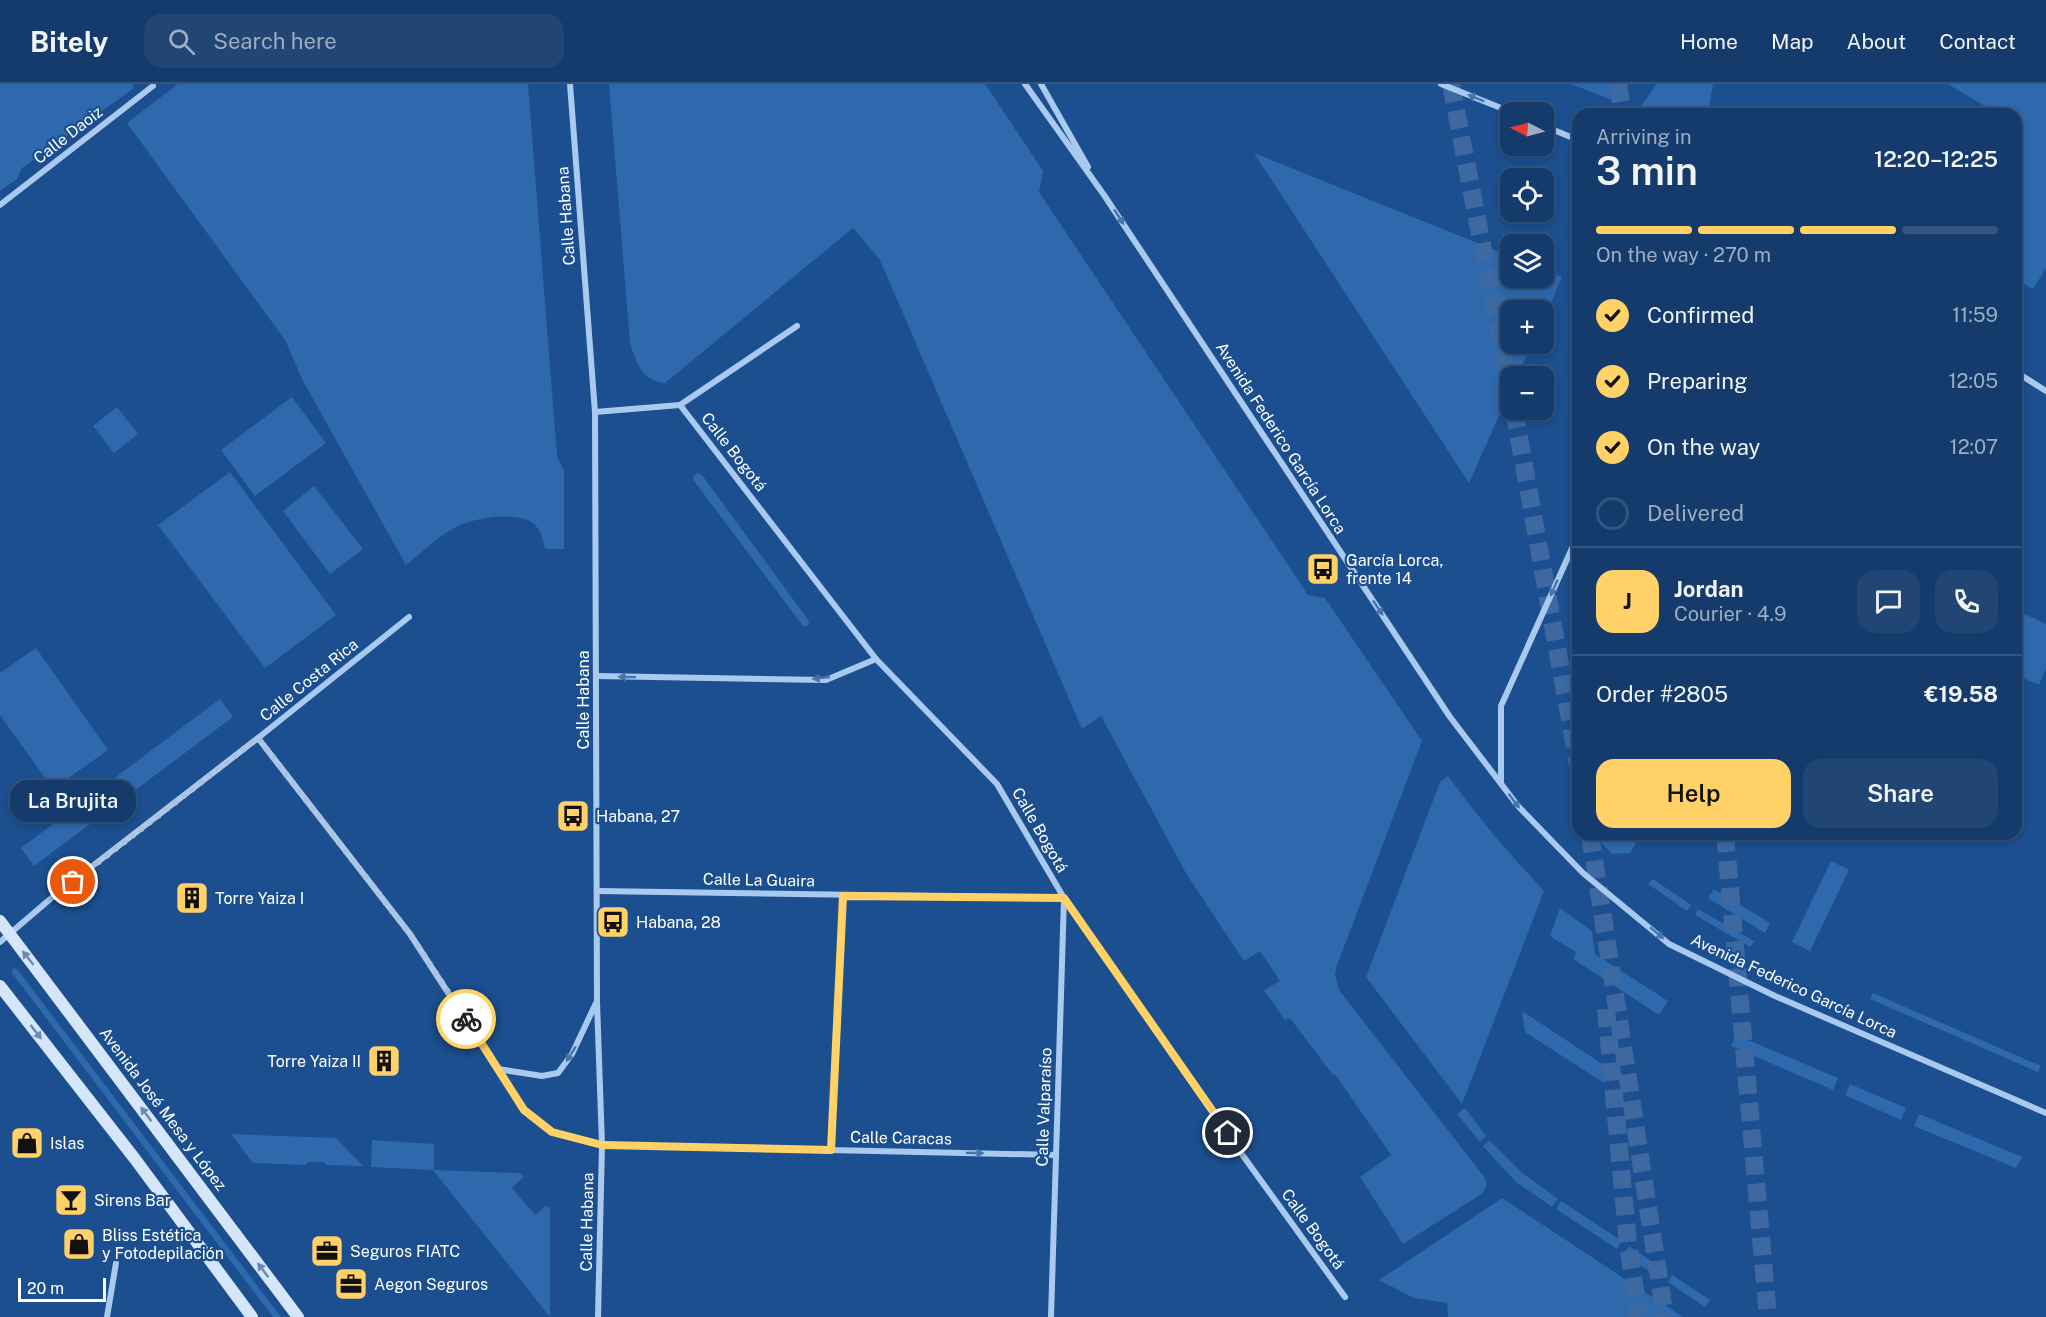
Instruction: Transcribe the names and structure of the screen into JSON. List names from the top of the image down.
{
  "streets": {
    "street": [
      "Calle Daoiz",
      "Calle Habana",
      "Avenida Federico García Lorca",
      "Calle Bogotá",
      "Calle Costa Rica",
      "Calle La Guaira",
      "Calle Valparaíso",
      "Avenida José Mesa y López",
      "Calle Caracas"
    ]
  },
  "crossings": [
    ["Calle Habana", "Calle Bogotá"],
    ["Calle Habana", "Calle La Guaira"],
    ["Calle Habana", "Calle Caracas"],
    ["Calle Bogotá", "Calle La Guaira"],
    ["Calle Bogotá", "Calle Valparaíso"],
    ["Calle Costa Rica", "Avenida José Mesa y López"],
    ["Calle Costa Rica", "Calle Caracas"],
    ["Calle La Guaira", "Calle Valparaíso"],
    ["Calle Valparaíso", "Calle Caracas"]
  ],
  "one_way": ["Avenida Federico García Lorca"],
  "places": {
    "bus stop": ["García Lorca, frente 14", "Habana, 27", "Habana, 28"],
    "other": ["La Brujita"],
    "building": ["Torre Yaiza I", "Torre Yaiza II"],
    "shop": ["Islas", "Bliss Estética y Fotodepilación"],
    "bar": ["Sirens Bar"],
    "office": ["Seguros FIATC", "Aegon Seguros"]
  },
  "scale_bar": "20 m",
  "north": "left",
  "page": {
    "header": "Bitely",
    "search": "Search here",
    "nav": [
      "Home",
      "Map",
      "About",
      "Contact"
    ],
    "map_buttons": ["+", "−"],
    "heading": ["3 min", "Arriving in", "12:20–12:25"],
    "panel": [
      "Jordan",
      "Courier · 4.9",
      "Order #2805",
      "€19.58"
    ],
    "bar": "On the way · 270 m",
    "list": [
      ["Confirmed", "11:59"],
      ["Preparing", "12:05"],
      ["On the way", "12:07"],
      "Delivered"
    ],
    "round": "J",
    "buttons": ["Help", "Share"],
    "bubble": "La Brujita",
    "scale": "20 m"
  }
}
